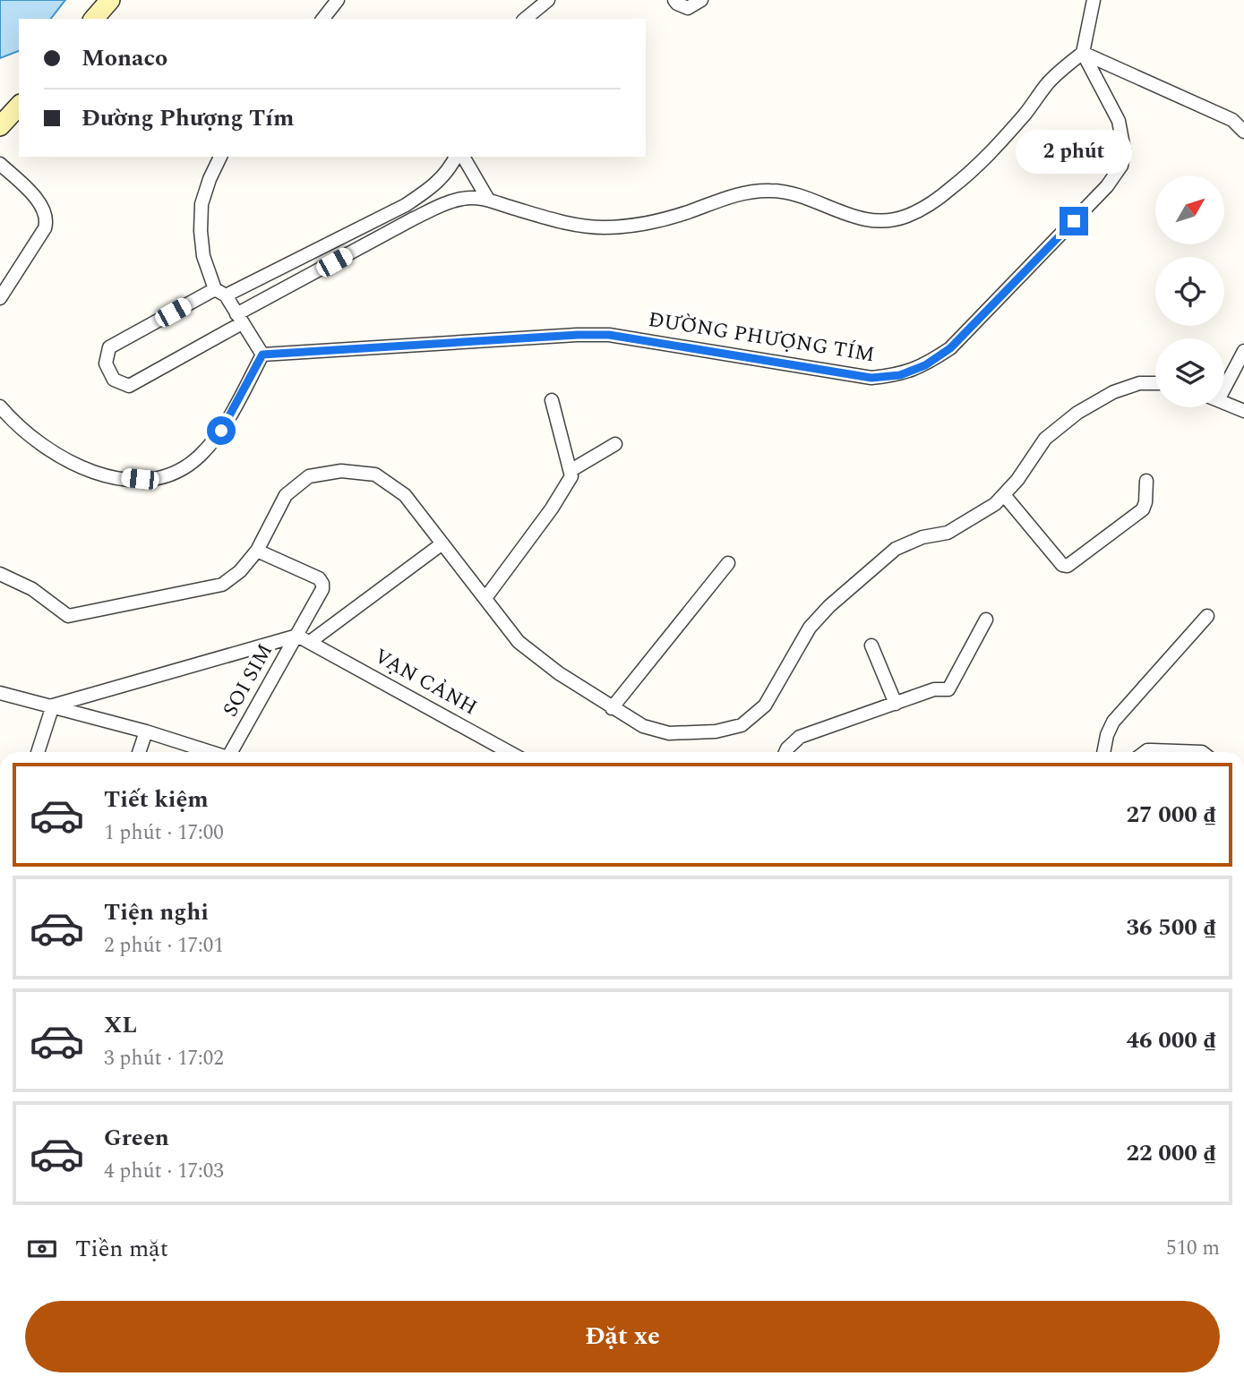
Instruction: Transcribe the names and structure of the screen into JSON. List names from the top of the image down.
{
  "streets": {
    "street": ["ĐƯỜNG PHƯỢNG TÍM", "SOI SIM", "VẠN CẢNH"]
  },
  "crossings": [
    ["SOI SIM", "VẠN CẢNH"]
  ],
  "north": "top right",
  "page": {
    "banner": ["Monaco", "Đường Phượng Tím"],
    "bubble": "2 phút",
    "list": [
      {
        "name": "Tiết kiệm",
        "note": "1 phút · 17:00",
        "value": "27 000 ₫"
      },
      {
        "name": "Tiện nghi",
        "note": "2 phút · 17:01",
        "value": "36 500 ₫"
      },
      {
        "name": "XL",
        "note": "3 phút · 17:02",
        "value": "46 000 ₫"
      },
      {
        "name": "Green",
        "note": "4 phút · 17:03",
        "value": "22 000 ₫"
      }
    ],
    "pay": ["Tiền mặt", "510 m"],
    "buttons": "Đặt xe"
  }
}
